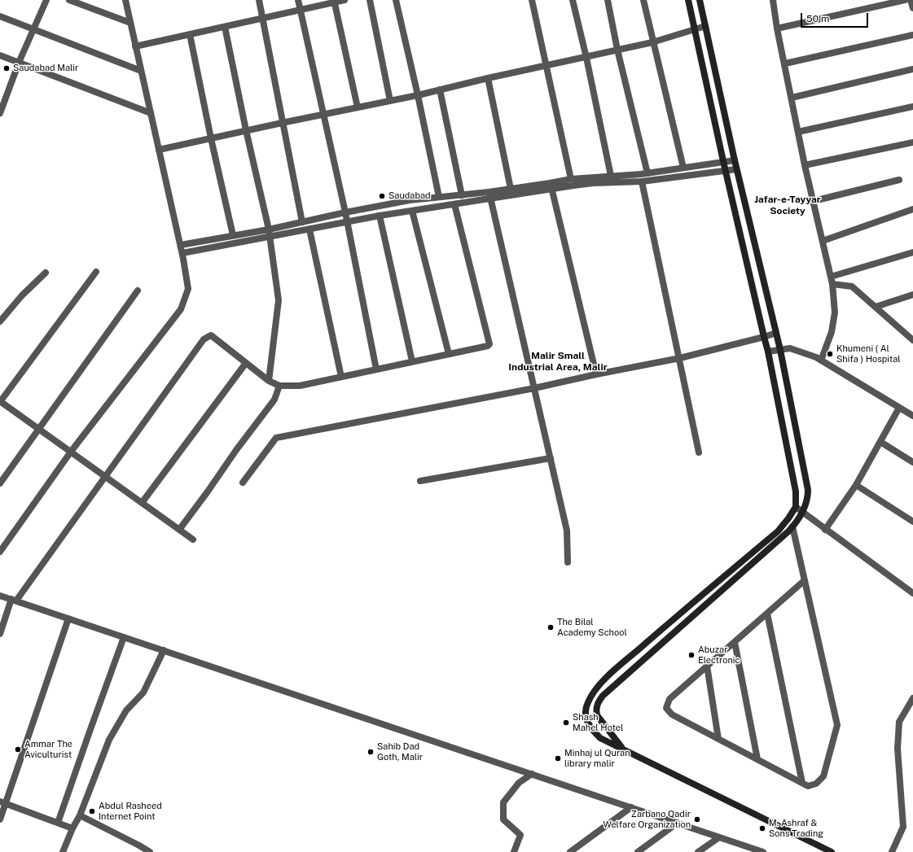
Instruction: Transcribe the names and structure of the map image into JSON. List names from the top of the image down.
{
  "districts": ["Jafar-e-Tayyar Society", "Malir Small Industrial Area, Malir"],
  "places": [
    "Saudabad Malir",
    "Saudabad",
    "Khumeni ( Al Shifa ) Hospital",
    "The Bilal Academy School",
    "Abuzar Electronic",
    "Shash Mahel Hotel",
    "Ammar The Aviculturist",
    "Sahib Dad Goth, Malir",
    "Minhaj ul Quran library malir",
    "Abdul Rasheed Internet Point",
    "Zarbano Qadir Welfare Organization",
    "M. Ashraf & Sons Trading"
  ],
  "scale_bar": "50 m"
}
